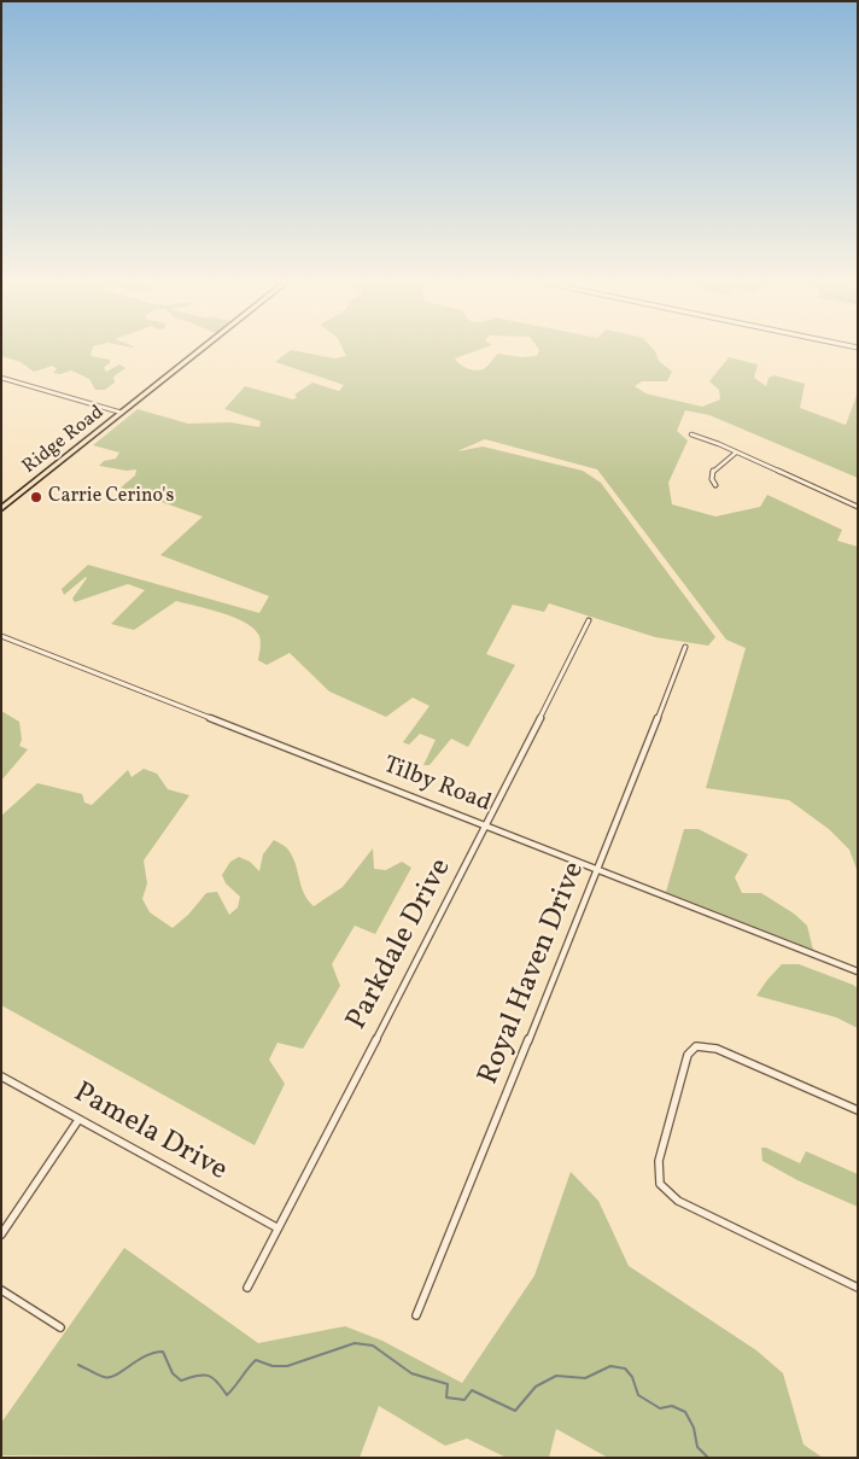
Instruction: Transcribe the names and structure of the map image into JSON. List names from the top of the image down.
{
  "streets": {
    "main road": ["Ridge Road"],
    "street": [
      "Tilby Road",
      "Parkdale Drive",
      "Royal Haven Drive",
      "Pamela Drive"
    ]
  },
  "crossings": [
    ["Tilby Road", "Parkdale Drive"],
    ["Tilby Road", "Royal Haven Drive"],
    ["Parkdale Drive", "Pamela Drive"]
  ],
  "places": ["Carrie Cerino's"]
}
